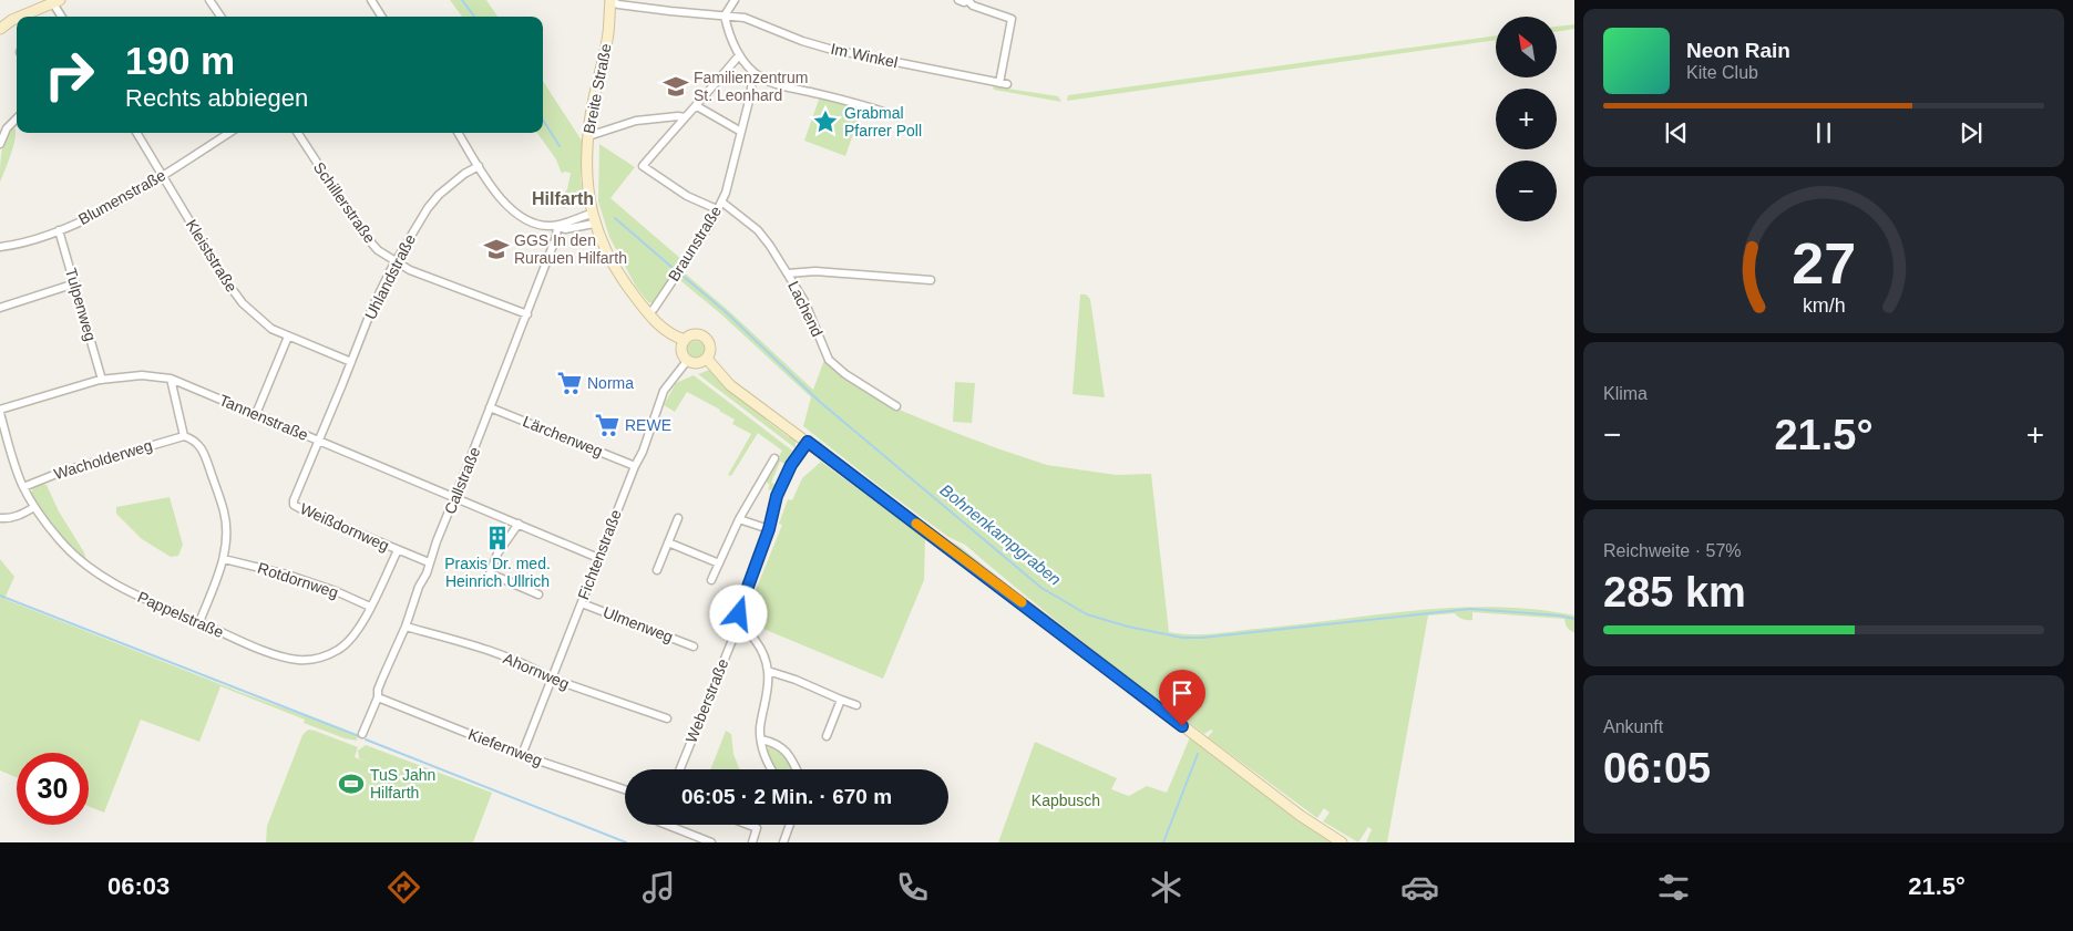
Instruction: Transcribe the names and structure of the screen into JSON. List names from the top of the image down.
{
  "streets": {
    "main road": ["Breite Straße"],
    "street": [
      "Im Winkel",
      "Blumenstraße",
      "Schillerstraße",
      "Braunstraße",
      "Kleiststraße",
      "Uhlandstraße",
      "Tulpenweg",
      "Lachend",
      "Tannenstraße",
      "Lärchenweg",
      "Wacholderweg",
      "Callstraße",
      "Weißdornweg",
      "Fichtenstraße",
      "Rotdornweg",
      "Pappelstraße",
      "Ulmenweg",
      "Ahornweg",
      "Weberstraße",
      "Kiefernweg"
    ]
  },
  "crossings": [
    ["Im Winkel", "Breite Straße"],
    ["Breite Straße", "Braunstraße"],
    ["Breite Straße", "Fichtenstraße"],
    ["Blumenstraße", "Kleiststraße"],
    ["Blumenstraße", "Tulpenweg"],
    ["Schillerstraße", "Uhlandstraße"],
    ["Schillerstraße", "Callstraße"],
    ["Braunstraße", "Lachend"],
    ["Kleiststraße", "Uhlandstraße"],
    ["Uhlandstraße", "Tannenstraße"],
    ["Uhlandstraße", "Weißdornweg"],
    ["Tulpenweg", "Tannenstraße"],
    ["Tannenstraße", "Callstraße"],
    ["Tannenstraße", "Weißdornweg"],
    ["Tannenstraße", "Fichtenstraße"],
    ["Tannenstraße", "Pappelstraße"],
    ["Lärchenweg", "Callstraße"],
    ["Lärchenweg", "Fichtenstraße"],
    ["Wacholderweg", "Pappelstraße"],
    ["Callstraße", "Weißdornweg"],
    ["Callstraße", "Ahornweg"],
    ["Callstraße", "Kiefernweg"],
    ["Weißdornweg", "Pappelstraße"],
    ["Fichtenstraße", "Ulmenweg"],
    ["Fichtenstraße", "Ahornweg"],
    ["Fichtenstraße", "Kiefernweg"],
    ["Rotdornweg", "Pappelstraße"]
  ],
  "districts": ["Hilfarth"],
  "water": ["Bohnenkampgraben"],
  "parks": ["Kapbusch"],
  "places": {
    "school or university": ["Familienzentrum St. Leonhard", "GGS In den Rurauen Hilfarth"],
    "place": ["Grabmal Pfarrer Poll"],
    "supermarket": ["Norma", "REWE"],
    "building": ["Praxis Dr. med. Heinrich Ullrich"],
    "sports": ["TuS Jahn Hilfarth"]
  },
  "north": "top left",
  "page": {
    "map_buttons": ["+", "−"],
    "turn": ["190 m", "Rechts abbiegen"],
    "song": ["Neon Rain", "Kite Club"],
    "tile": [
      "Klima",
      ["Reichweite · 57%", "285 km"],
      ["Ankunft", "06:05"]
    ],
    "heat": ["−", "21.5°", "+"],
    "limit": "30",
    "trip": "06:05 · 2 Min. · 670 m",
    "tabs": ["06:03", "21.5°"],
    "gauge": ["27", "km/h"]
  }
}
